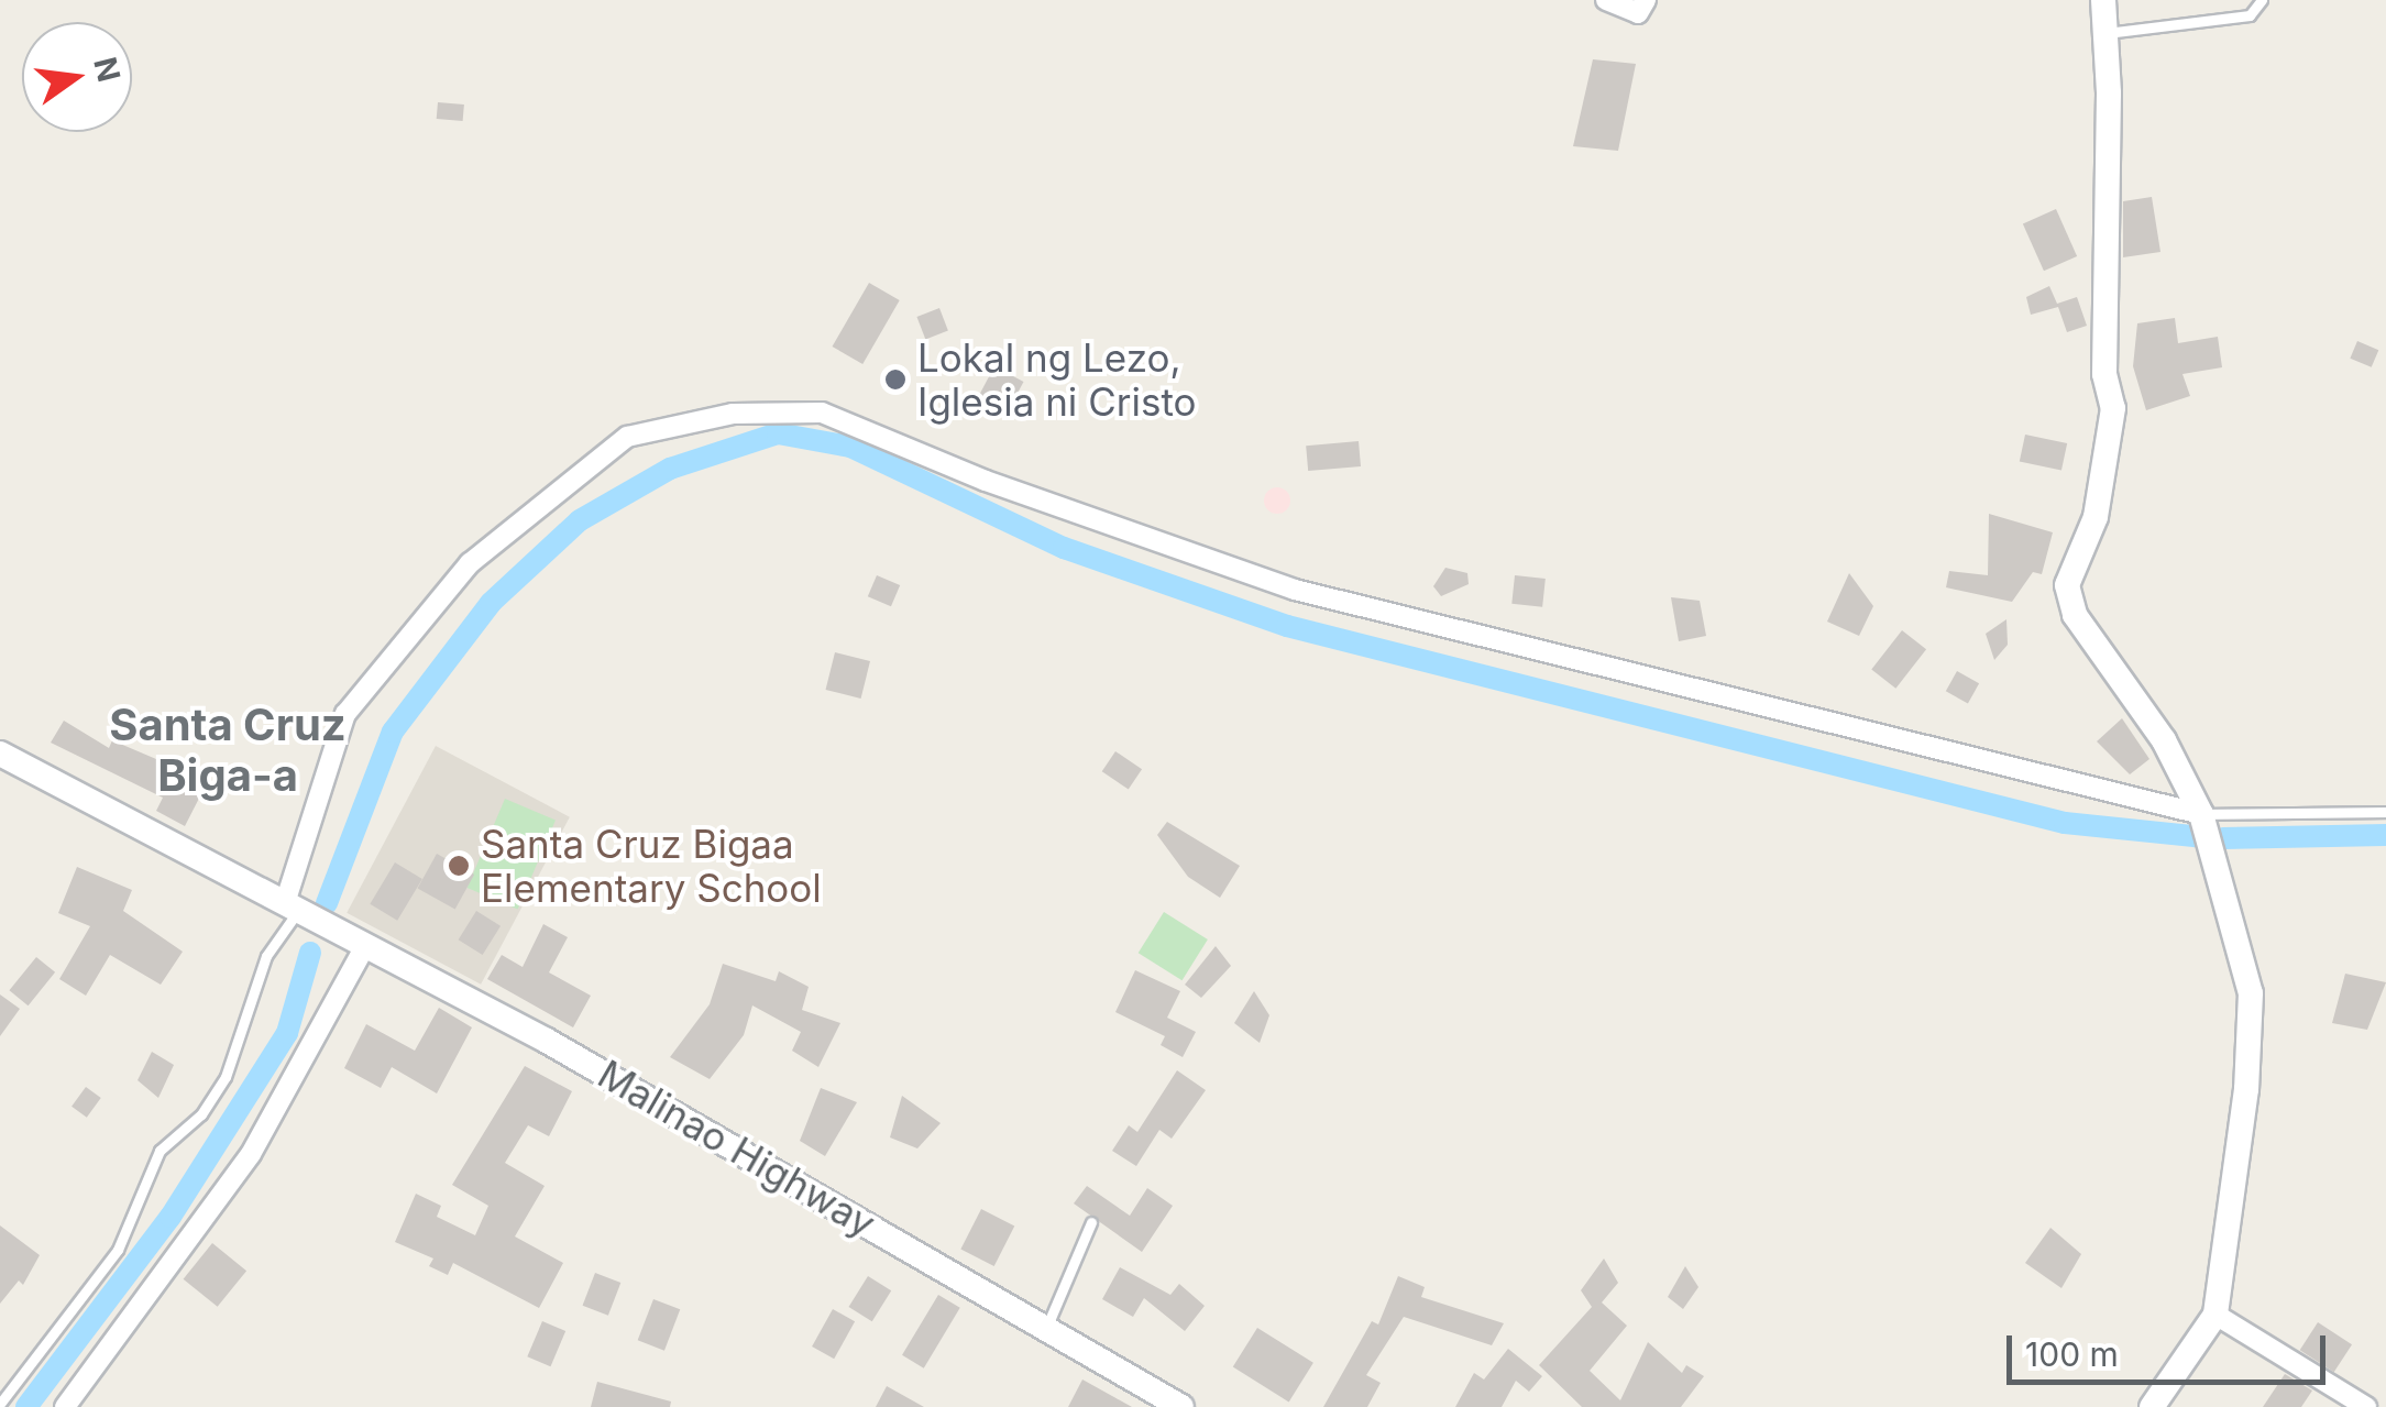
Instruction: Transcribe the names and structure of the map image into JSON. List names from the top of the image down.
{
  "streets": {
    "street": ["Malinao Highway"]
  },
  "districts": ["Santa Cruz Biga-a"],
  "places": ["Lokal ng Lezo, Iglesia ni Cristo", "Santa Cruz Bigaa Elementary School"],
  "scale_bar": "100 m",
  "north": "right"
}
